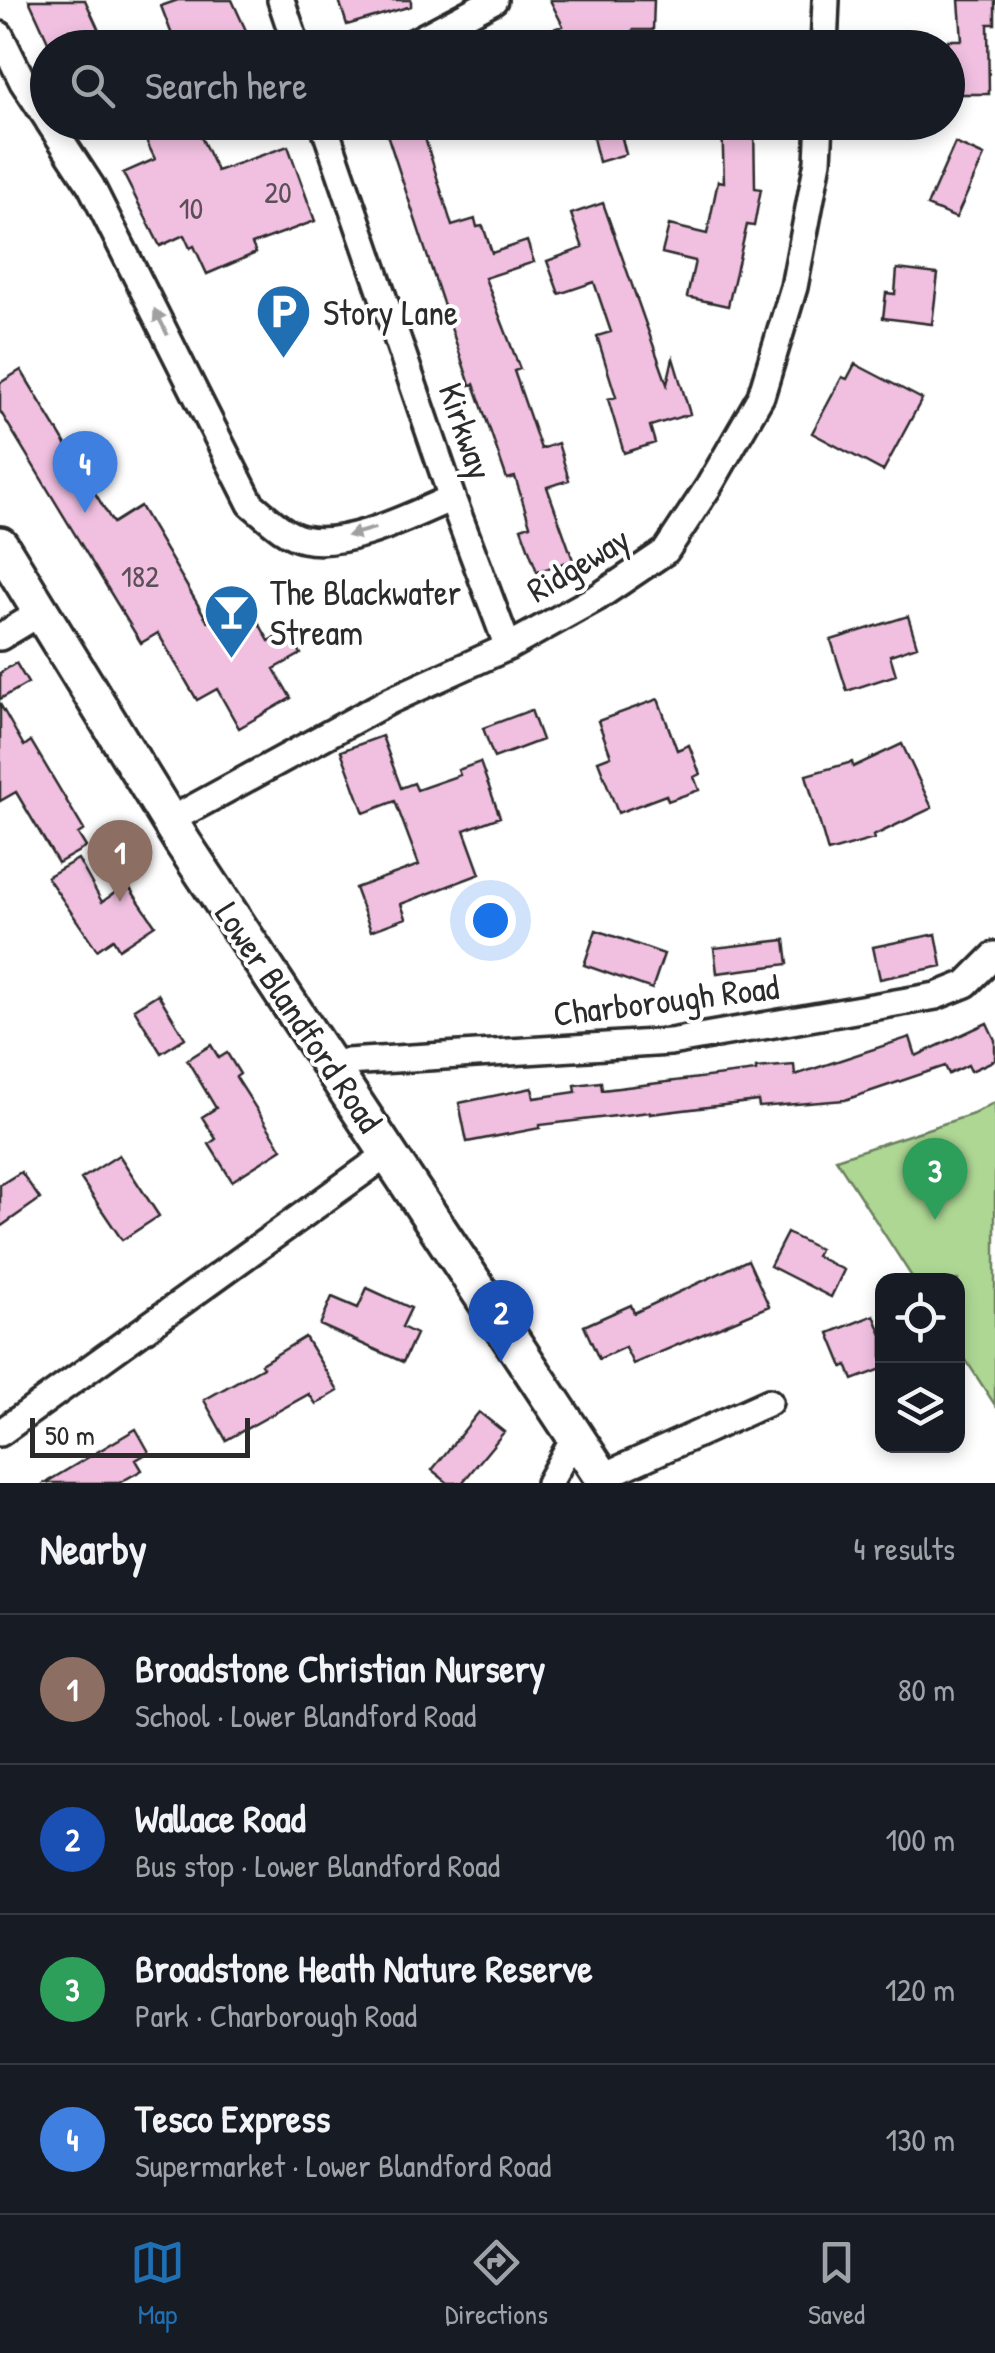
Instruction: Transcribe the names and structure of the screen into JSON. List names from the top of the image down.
{
  "streets": {
    "main road": ["Lower Blandford Road"],
    "street": ["Kirkway", "Ridgeway", "Charborough Road"]
  },
  "crossings": [
    ["Kirkway", "Ridgeway"],
    ["Ridgeway", "Lower Blandford Road"],
    ["Charborough Road", "Lower Blandford Road"]
  ],
  "places": {
    "parking": ["Story Lane"],
    "bar": ["The Blackwater Stream"]
  },
  "house_numbers": ["20", "10", "182"],
  "scale_bar": "50 m",
  "page": {
    "search": "Search here",
    "pins": [
      "4",
      "1",
      "3",
      "2"
    ],
    "scale": "50 m",
    "heading": ["Nearby", "4 results"],
    "list": [
      {
        "mark": "1",
        "name": "Broadstone Christian Nursery",
        "note": "School · Lower Blandford Road",
        "value": "80 m"
      },
      {
        "mark": "2",
        "name": "Wallace Road",
        "note": "Bus stop · Lower Blandford Road",
        "value": "100 m"
      },
      {
        "mark": "3",
        "name": "Broadstone Heath Nature Reserve",
        "note": "Park · Charborough Road",
        "value": "120 m"
      },
      {
        "mark": "4",
        "name": "Tesco Express",
        "note": "Supermarket · Lower Blandford Road",
        "value": "130 m"
      }
    ],
    "nav": ["Map", "Directions", "Saved"]
  }
}
